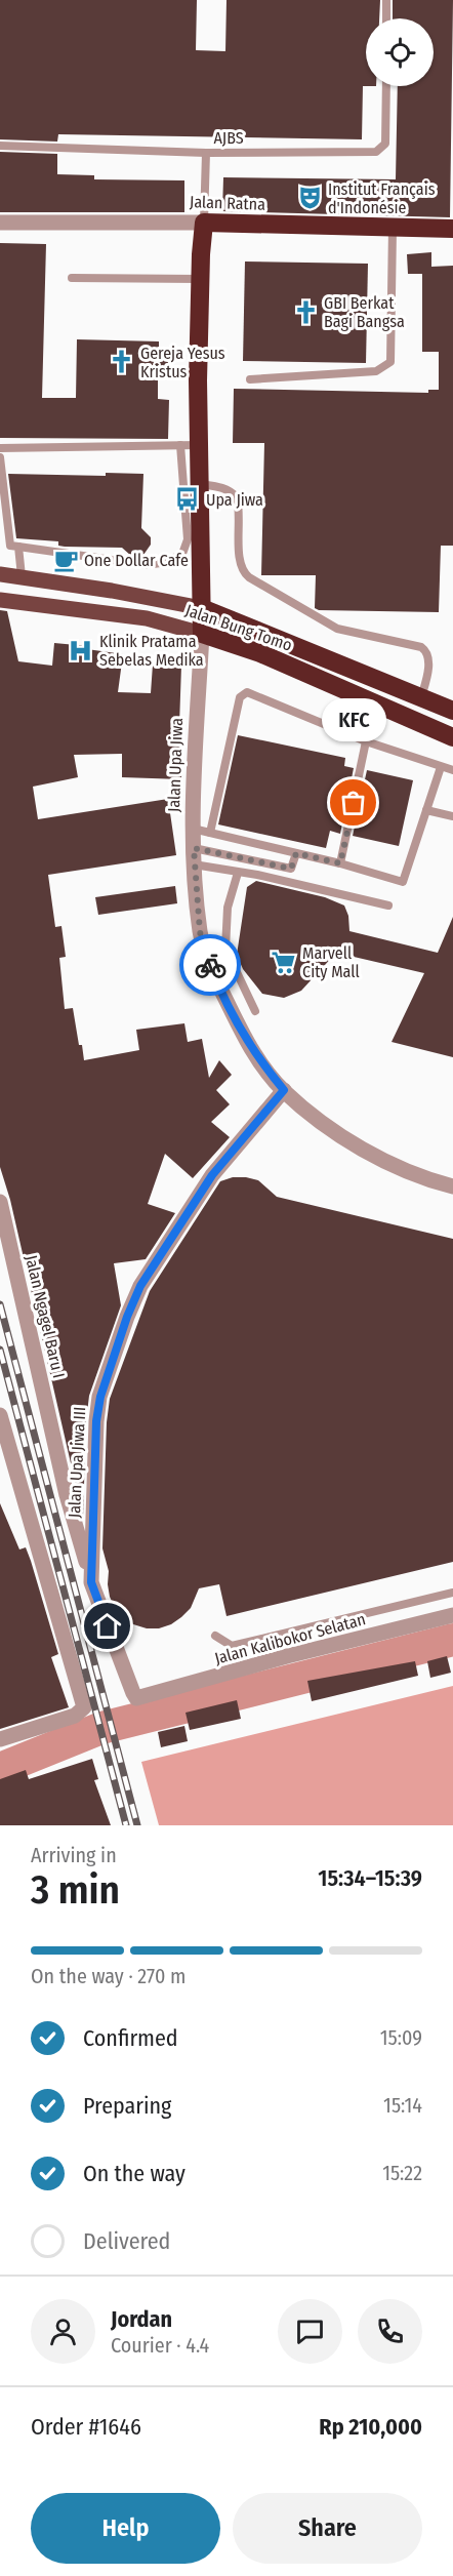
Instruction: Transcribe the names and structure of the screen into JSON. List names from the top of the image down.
{
  "streets": {
    "highway": ["Jalan Ratna", "Jalan Bung Tomo", "Jalan Upa Jiwa"],
    "street": ["Jalan Ngagel Baru I", "Jalan Upa Jiwa III", "Jalan Kalibokor Selatan"],
    "lane": ["AJBS"]
  },
  "crossings": [
    ["Jalan Ratna", "Jalan Upa Jiwa"],
    ["Jalan Bung Tomo", "Jalan Upa Jiwa"],
    ["Jalan Upa Jiwa", "Jalan Upa Jiwa III"],
    ["Jalan Ngagel Baru I", "Jalan Upa Jiwa III"],
    ["Jalan Upa Jiwa III", "Jalan Kalibokor Selatan"]
  ],
  "places": {
    "theatre": ["Institut Français d'Indonésie"],
    "church": ["GBI Berkat Bagi Bangsa", "Gereja Yesus Kristus"],
    "bus stop": ["Upa Jiwa"],
    "cafe": ["One Dollar Cafe"],
    "hospital": ["Klinik Pratama Sebelas Medika"],
    "other": ["KFC"],
    "supermarket": ["Marvell City Mall"]
  },
  "page": {
    "bubble": "KFC",
    "heading": ["3 min", "Arriving in", "15:34–15:39"],
    "panel": [
      "Jordan",
      "Courier · 4.4",
      "Order #1646",
      "Rp 210,000"
    ],
    "bar": "On the way · 270 m",
    "list": [
      ["Confirmed", "15:09"],
      ["Preparing", "15:14"],
      ["On the way", "15:22"],
      "Delivered"
    ],
    "buttons": ["Help", "Share"]
  }
}
